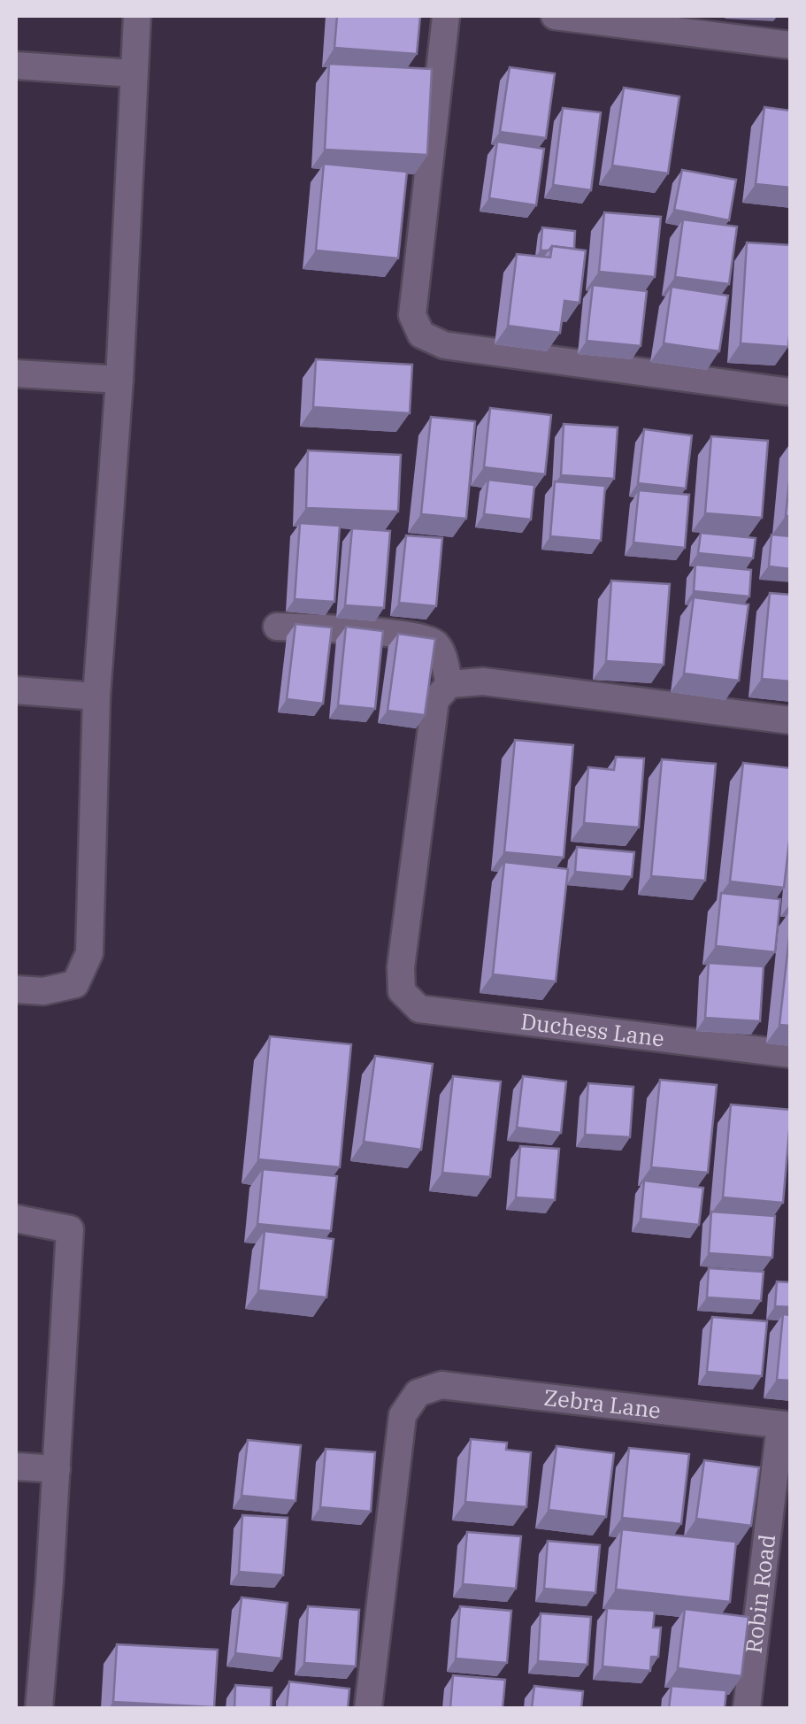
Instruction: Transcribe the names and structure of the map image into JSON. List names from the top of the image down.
{
  "streets": {
    "street": ["Duchess Lane", "Zebra Lane", "Robin Road"]
  },
  "crossings": [
    ["Zebra Lane", "Robin Road"]
  ]
}
